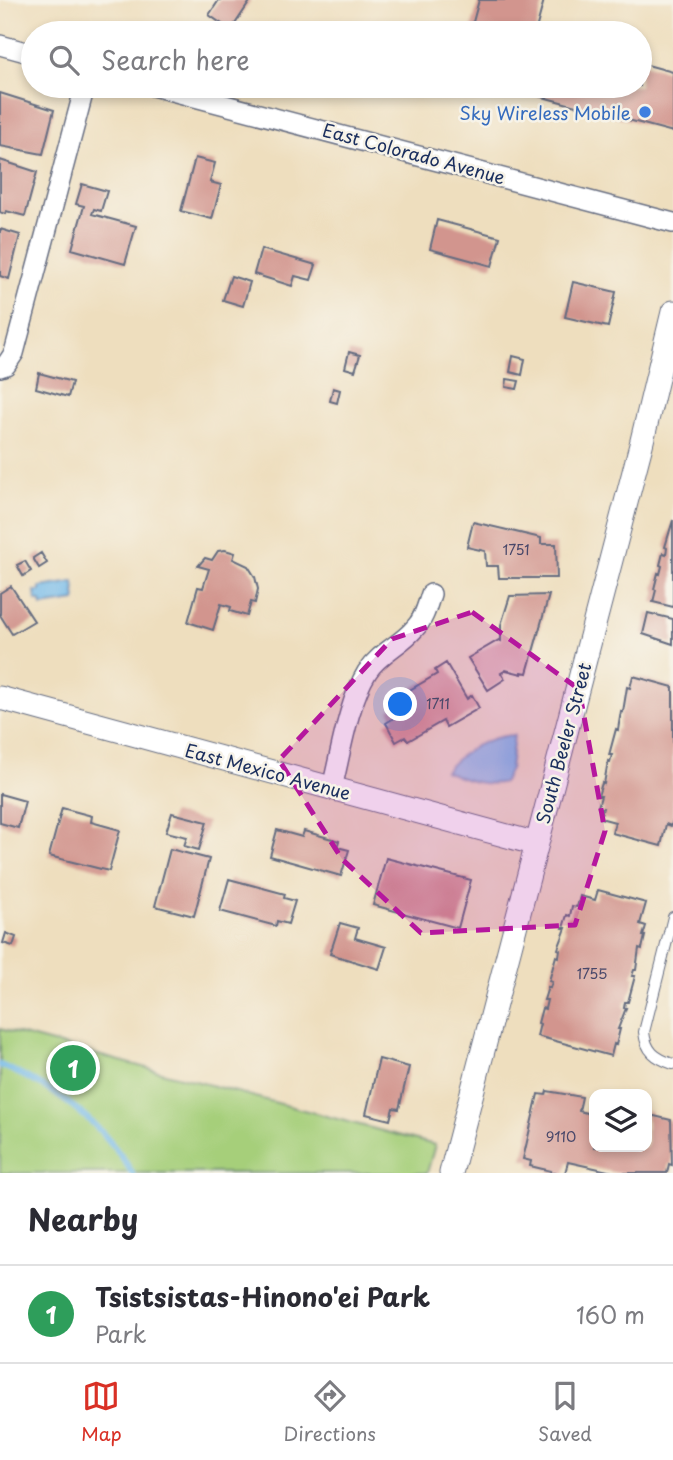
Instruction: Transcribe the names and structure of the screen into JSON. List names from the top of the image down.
{
  "streets": {
    "street": ["East Colorado Avenue", "South Beeler Street", "East Mexico Avenue"]
  },
  "crossings": [
    ["South Beeler Street", "East Mexico Avenue"]
  ],
  "places": ["Sky Wireless Mobile"],
  "house_numbers": [
    "1751",
    "1711",
    "1755",
    "9110"
  ],
  "page": {
    "search": "Search here",
    "pins": "1",
    "heading": "Nearby",
    "list": [
      {
        "mark": "1",
        "name": "Tsistsistas-Hinono'ei Park",
        "note": "Park",
        "value": "160 m"
      }
    ],
    "nav": ["Map", "Directions", "Saved"]
  }
}
